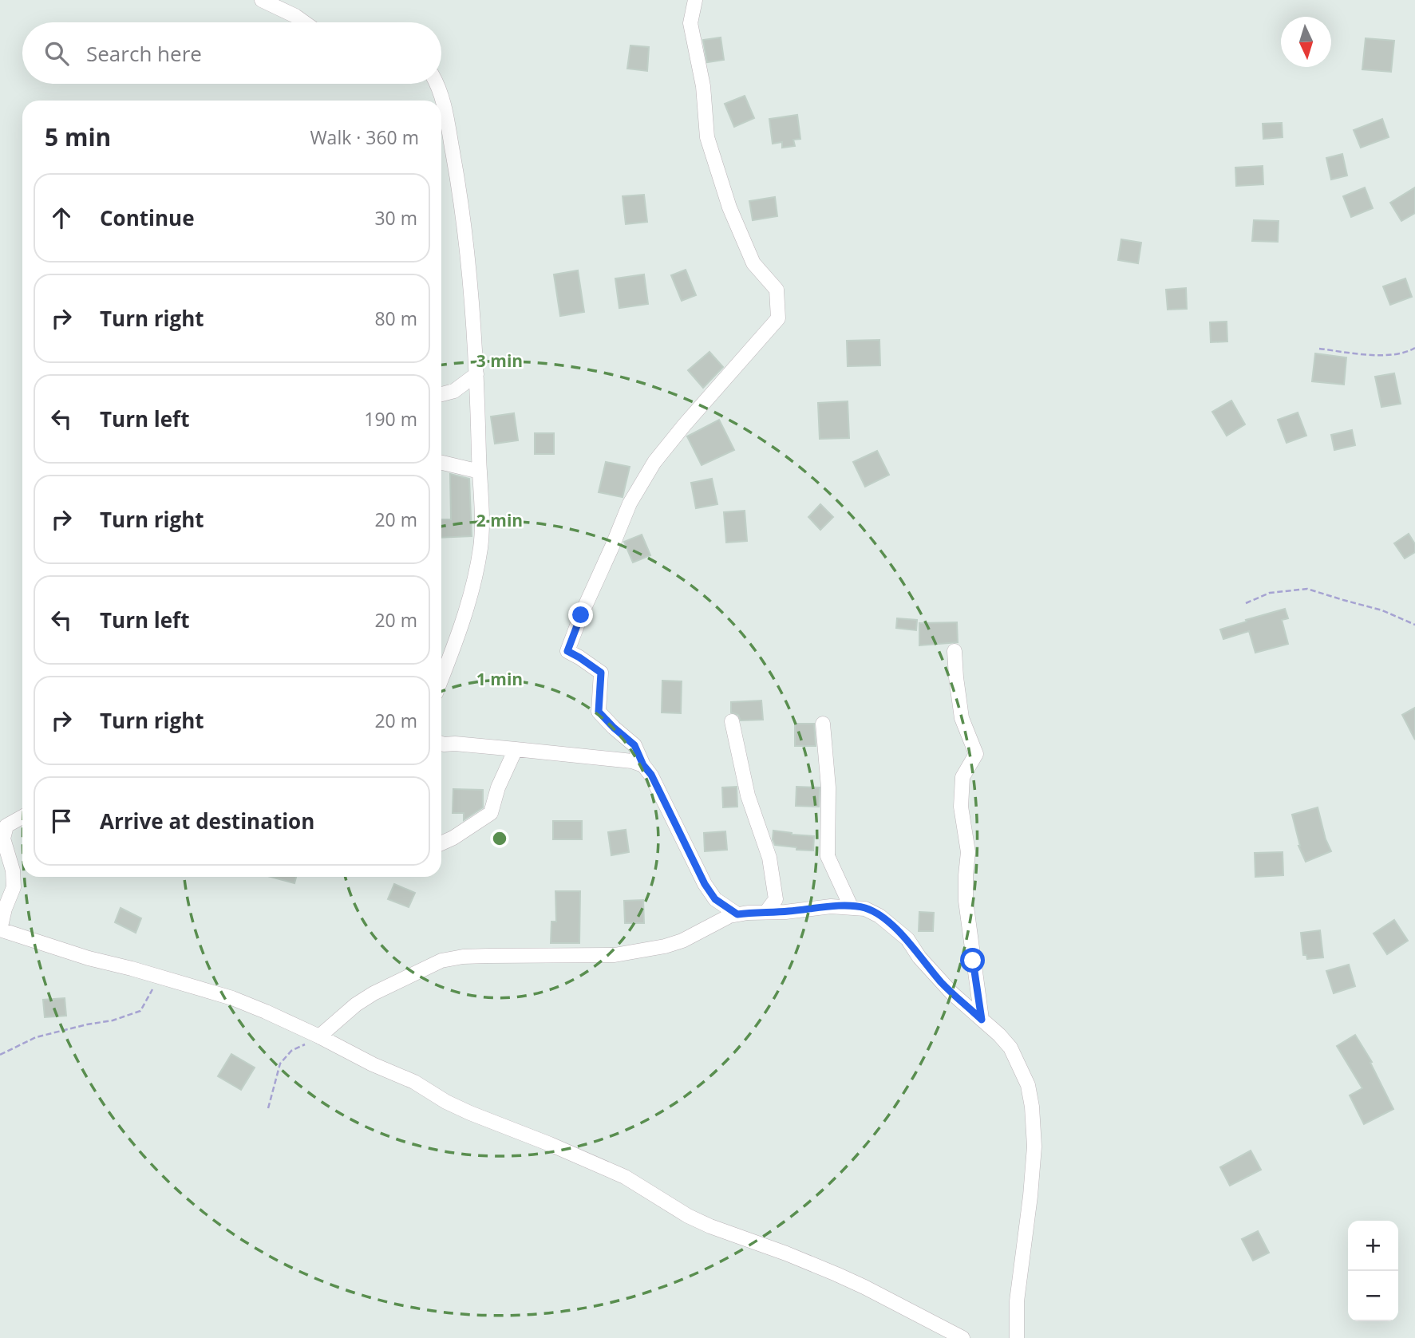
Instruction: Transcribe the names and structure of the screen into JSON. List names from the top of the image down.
{
  "north": "bottom",
  "page": {
    "search": "Search here",
    "heading": ["5 min", "Walk · 360 m"],
    "list": [
      ["Continue", "30 m"],
      ["Turn right", "80 m"],
      ["Turn left", "190 m"],
      ["Turn right", "20 m"],
      ["Turn left", "20 m"],
      ["Turn right", "20 m"],
      "Arrive at destination"
    ],
    "map_buttons": ["+", "−"]
  },
  "rings": ["3 min", "2 min", "1 min"]
}
